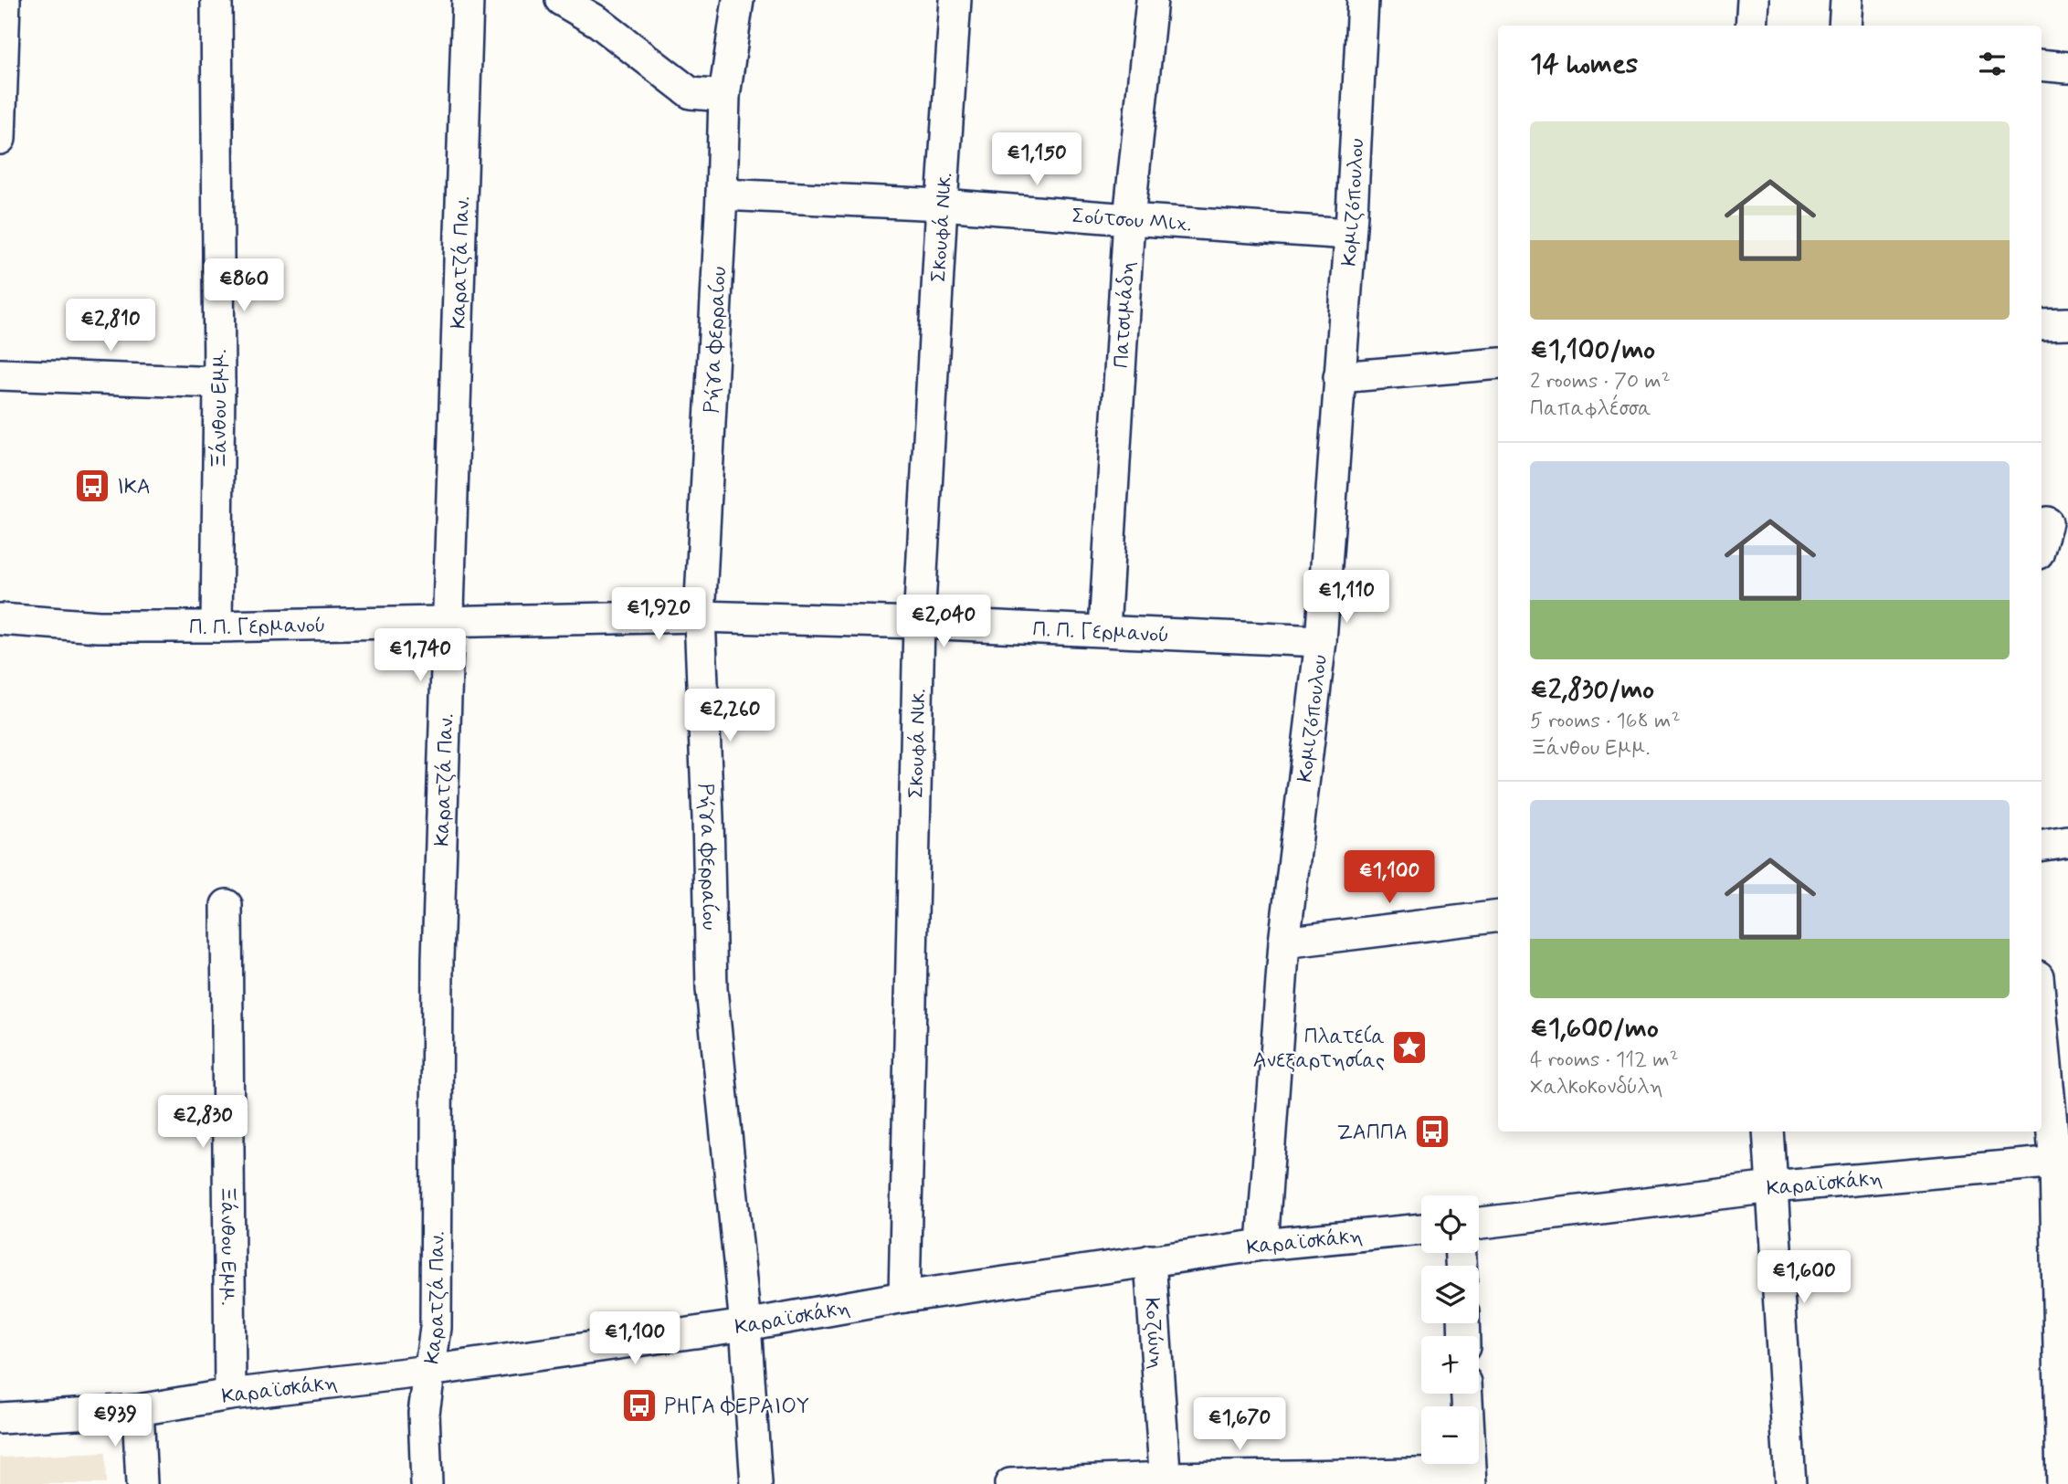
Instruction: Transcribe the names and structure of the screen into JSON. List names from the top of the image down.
{
  "streets": {
    "street": [
      "Κομιζόπουλου",
      "Σούτσου Μιχ.",
      "Σκουφά Νικ.",
      "Καρατζά Παν.",
      "Πατσιμάδη",
      "Ρήγα Φερραίου",
      "Ξάνθου Εμμ.",
      "Π. Π. Γερμανού",
      "Καραϊσκάκη",
      "Κοζώνη"
    ]
  },
  "crossings": [
    ["Κομιζόπουλου", "Σούτσου Μιχ."],
    ["Κομιζόπουλου", "Π. Π. Γερμανού"],
    ["Κομιζόπουλου", "Καραϊσκάκη"],
    ["Σούτσου Μιχ.", "Σκουφά Νικ."],
    ["Σούτσου Μιχ.", "Πατσιμάδη"],
    ["Σούτσου Μιχ.", "Ρήγα Φερραίου"],
    ["Σκουφά Νικ.", "Π. Π. Γερμανού"],
    ["Σκουφά Νικ.", "Καραϊσκάκη"],
    ["Καρατζά Παν.", "Π. Π. Γερμανού"],
    ["Καρατζά Παν.", "Καραϊσκάκη"],
    ["Πατσιμάδη", "Π. Π. Γερμανού"],
    ["Ρήγα Φερραίου", "Π. Π. Γερμανού"],
    ["Ρήγα Φερραίου", "Καραϊσκάκη"],
    ["Ξάνθου Εμμ.", "Π. Π. Γερμανού"],
    ["Ξάνθου Εμμ.", "Καραϊσκάκη"],
    ["Καραϊσκάκη", "Κοζώνη"]
  ],
  "places": {
    "bus stop": ["ΙΚΑ", "ΖΑΠΠΑ", "ΡΗΓΑ ΦΕΡΑΙΟΥ"],
    "place": ["Πλατεία Ανεξαρτησίας"]
  },
  "page": {
    "heading": "14 homes",
    "list": [
      {
        "name": "€1,100/mo",
        "note": "2 rooms · 70 m² · Παπαφλέσσα"
      },
      {
        "name": "€2,830/mo",
        "note": "5 rooms · 168 m² · Ξάνθου Εμμ."
      },
      {
        "name": "€1,600/mo",
        "note": "4 rooms · 112 m² · Χαλκοκονδύλη"
      }
    ],
    "price": [
      "€1,150",
      "€860",
      "€2,810",
      "€1,110",
      "€1,920",
      "€2,040",
      "€1,740",
      "€2,260",
      "€1,100",
      "€2,830",
      "€1,600",
      "€1,100",
      "€939",
      "€1,670"
    ],
    "map_buttons": ["+", "−"]
  }
}
